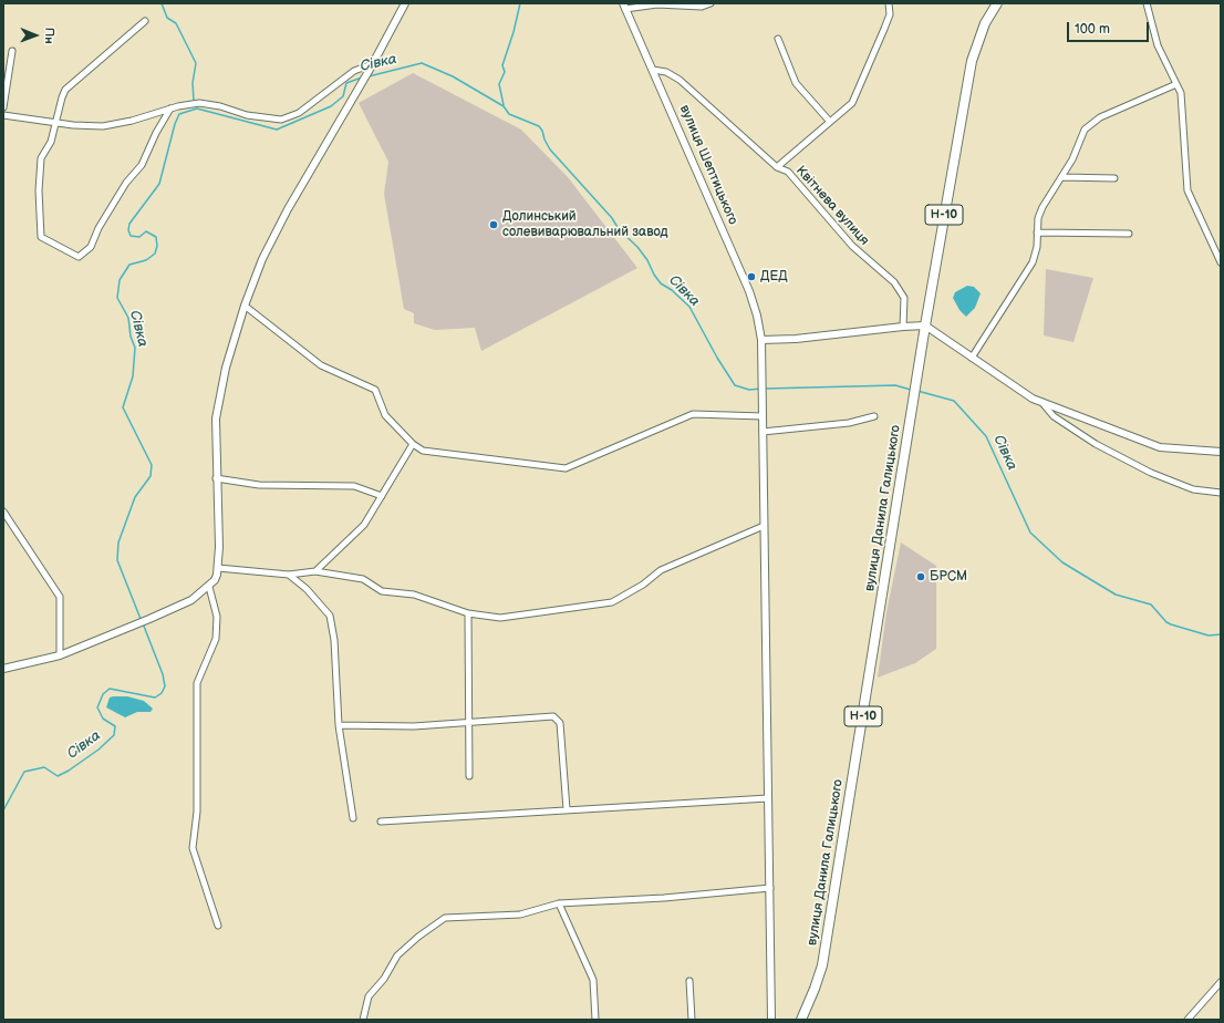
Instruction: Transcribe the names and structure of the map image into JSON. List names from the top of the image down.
{
  "streets": {
    "main road": ["Н-10", "вулиця Данила Галицького"],
    "street": ["вулиця Шептицького", "Квітнева вулиця"]
  },
  "crossings": [
    ["вулиця Шептицького", "Квітнева вулиця"]
  ],
  "water": ["Сівка"],
  "places": ["Долинський солевиварювальний завод", "ДЕД", "БРСМ"],
  "scale_bar": "100 m",
  "north": "right"
}
